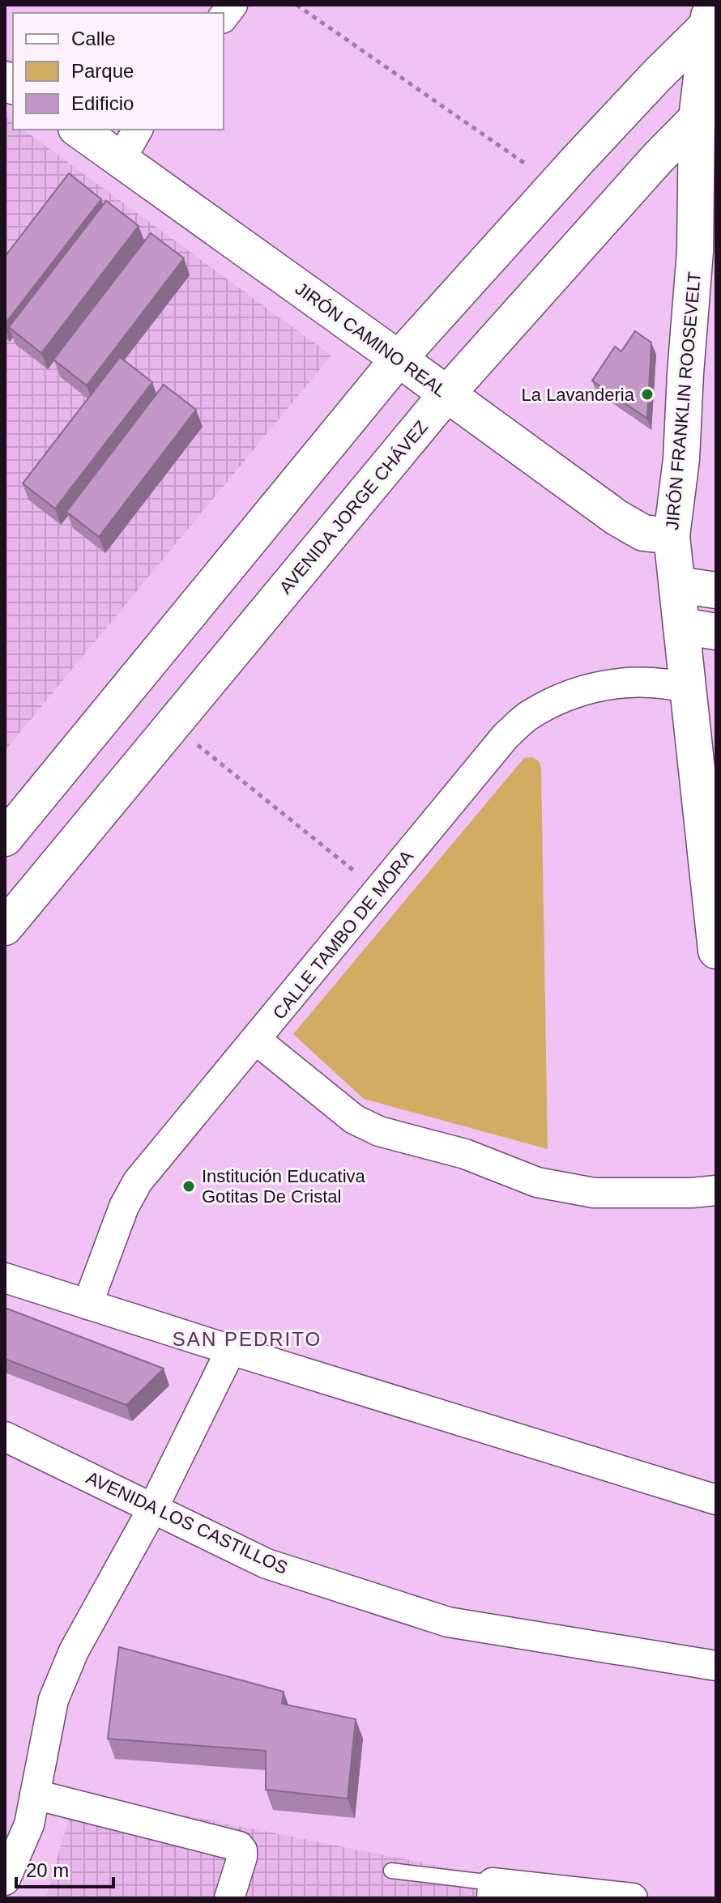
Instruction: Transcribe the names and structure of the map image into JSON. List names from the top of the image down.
{
  "streets": {
    "main road": ["JIRÓN CAMINO REAL", "JIRÓN FRANKLIN ROOSEVELT", "AVENIDA JORGE CHÁVEZ"],
    "street": ["CALLE TAMBO DE MORA", "AVENIDA LOS CASTILLOS"]
  },
  "crossings": [
    ["JIRÓN CAMINO REAL", "JIRÓN FRANKLIN ROOSEVELT"],
    ["JIRÓN CAMINO REAL", "AVENIDA JORGE CHÁVEZ"],
    ["JIRÓN FRANKLIN ROOSEVELT", "AVENIDA JORGE CHÁVEZ"],
    ["JIRÓN FRANKLIN ROOSEVELT", "CALLE TAMBO DE MORA"]
  ],
  "districts": ["SAN PEDRITO"],
  "places": ["La Lavanderia", "Institución Educativa Gotitas De Cristal"],
  "legend": ["Calle", "Parque", "Edificio"],
  "scale_bar": "20 m"
}
